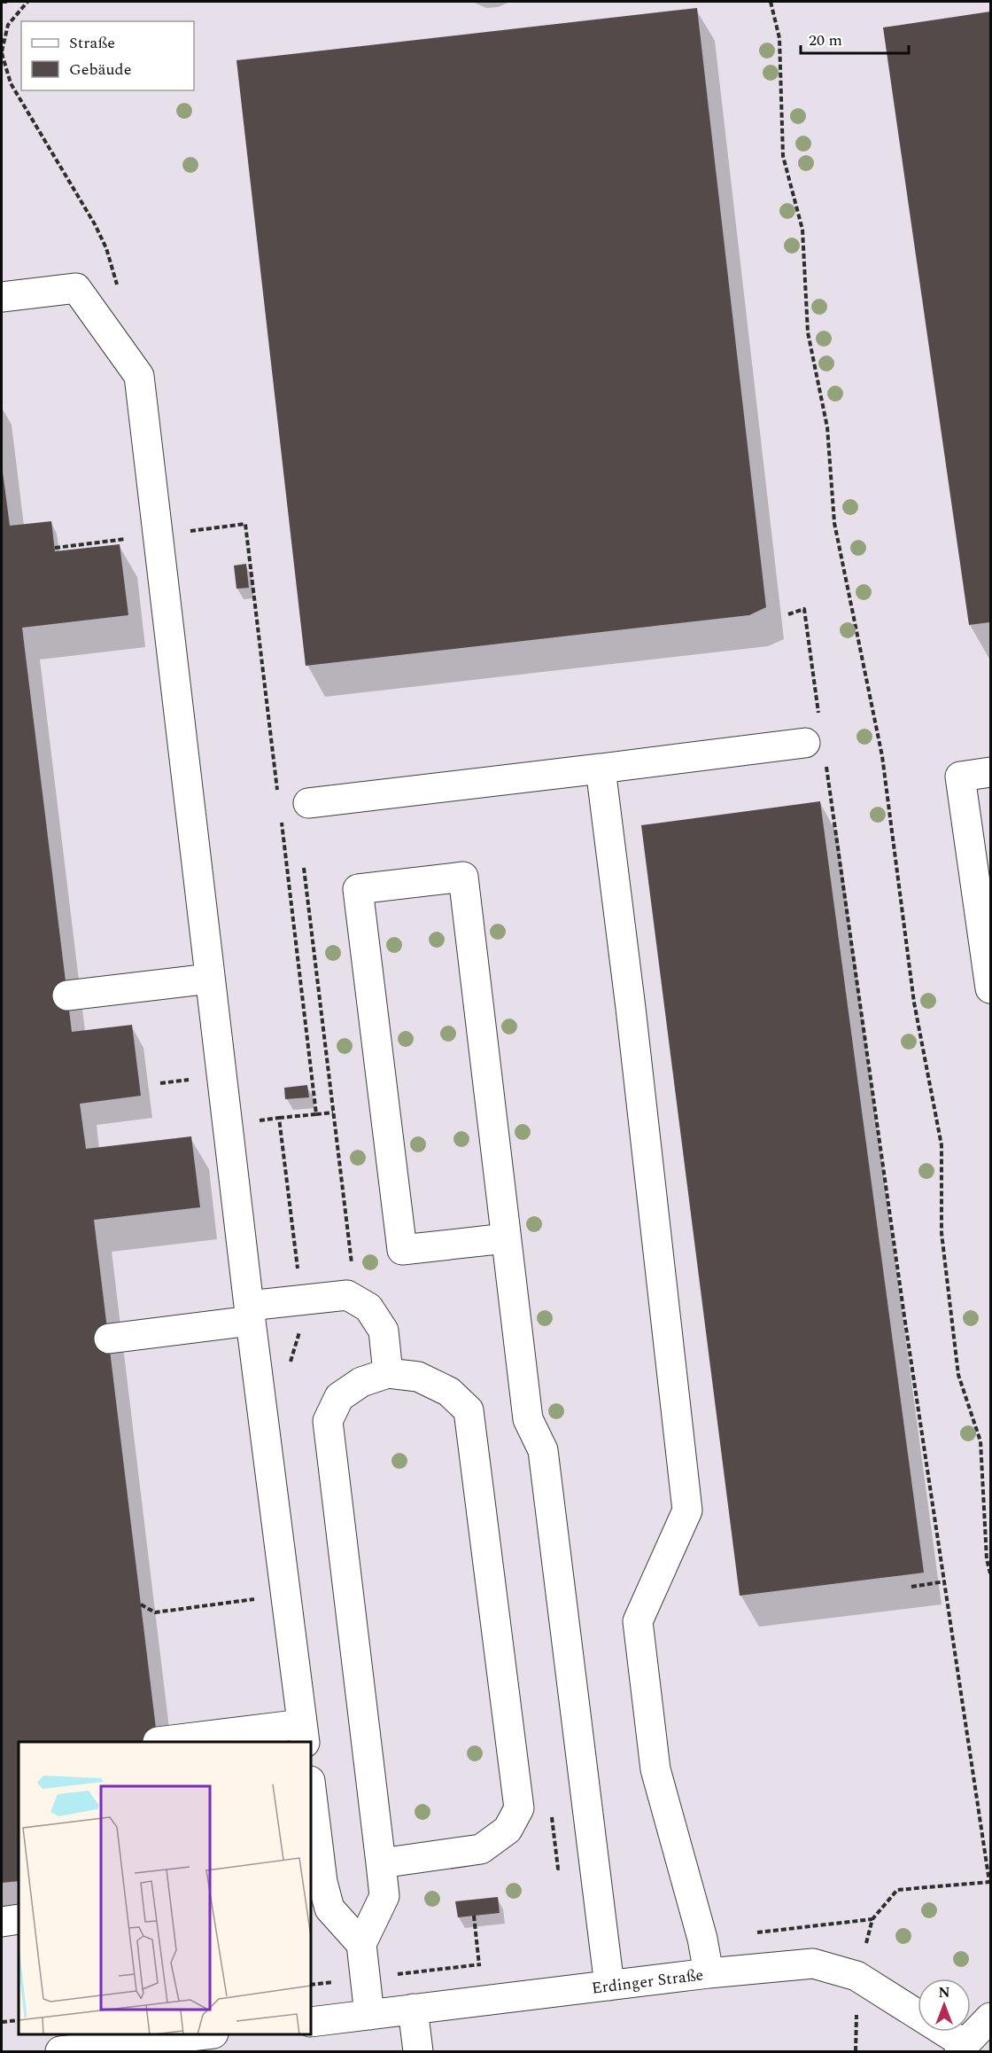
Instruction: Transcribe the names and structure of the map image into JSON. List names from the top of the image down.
{
  "streets": {
    "street": ["Erdinger Straße"]
  },
  "legend": ["Straße", "Gebäude"],
  "scale_bar": "20 m",
  "north": "top"
}
